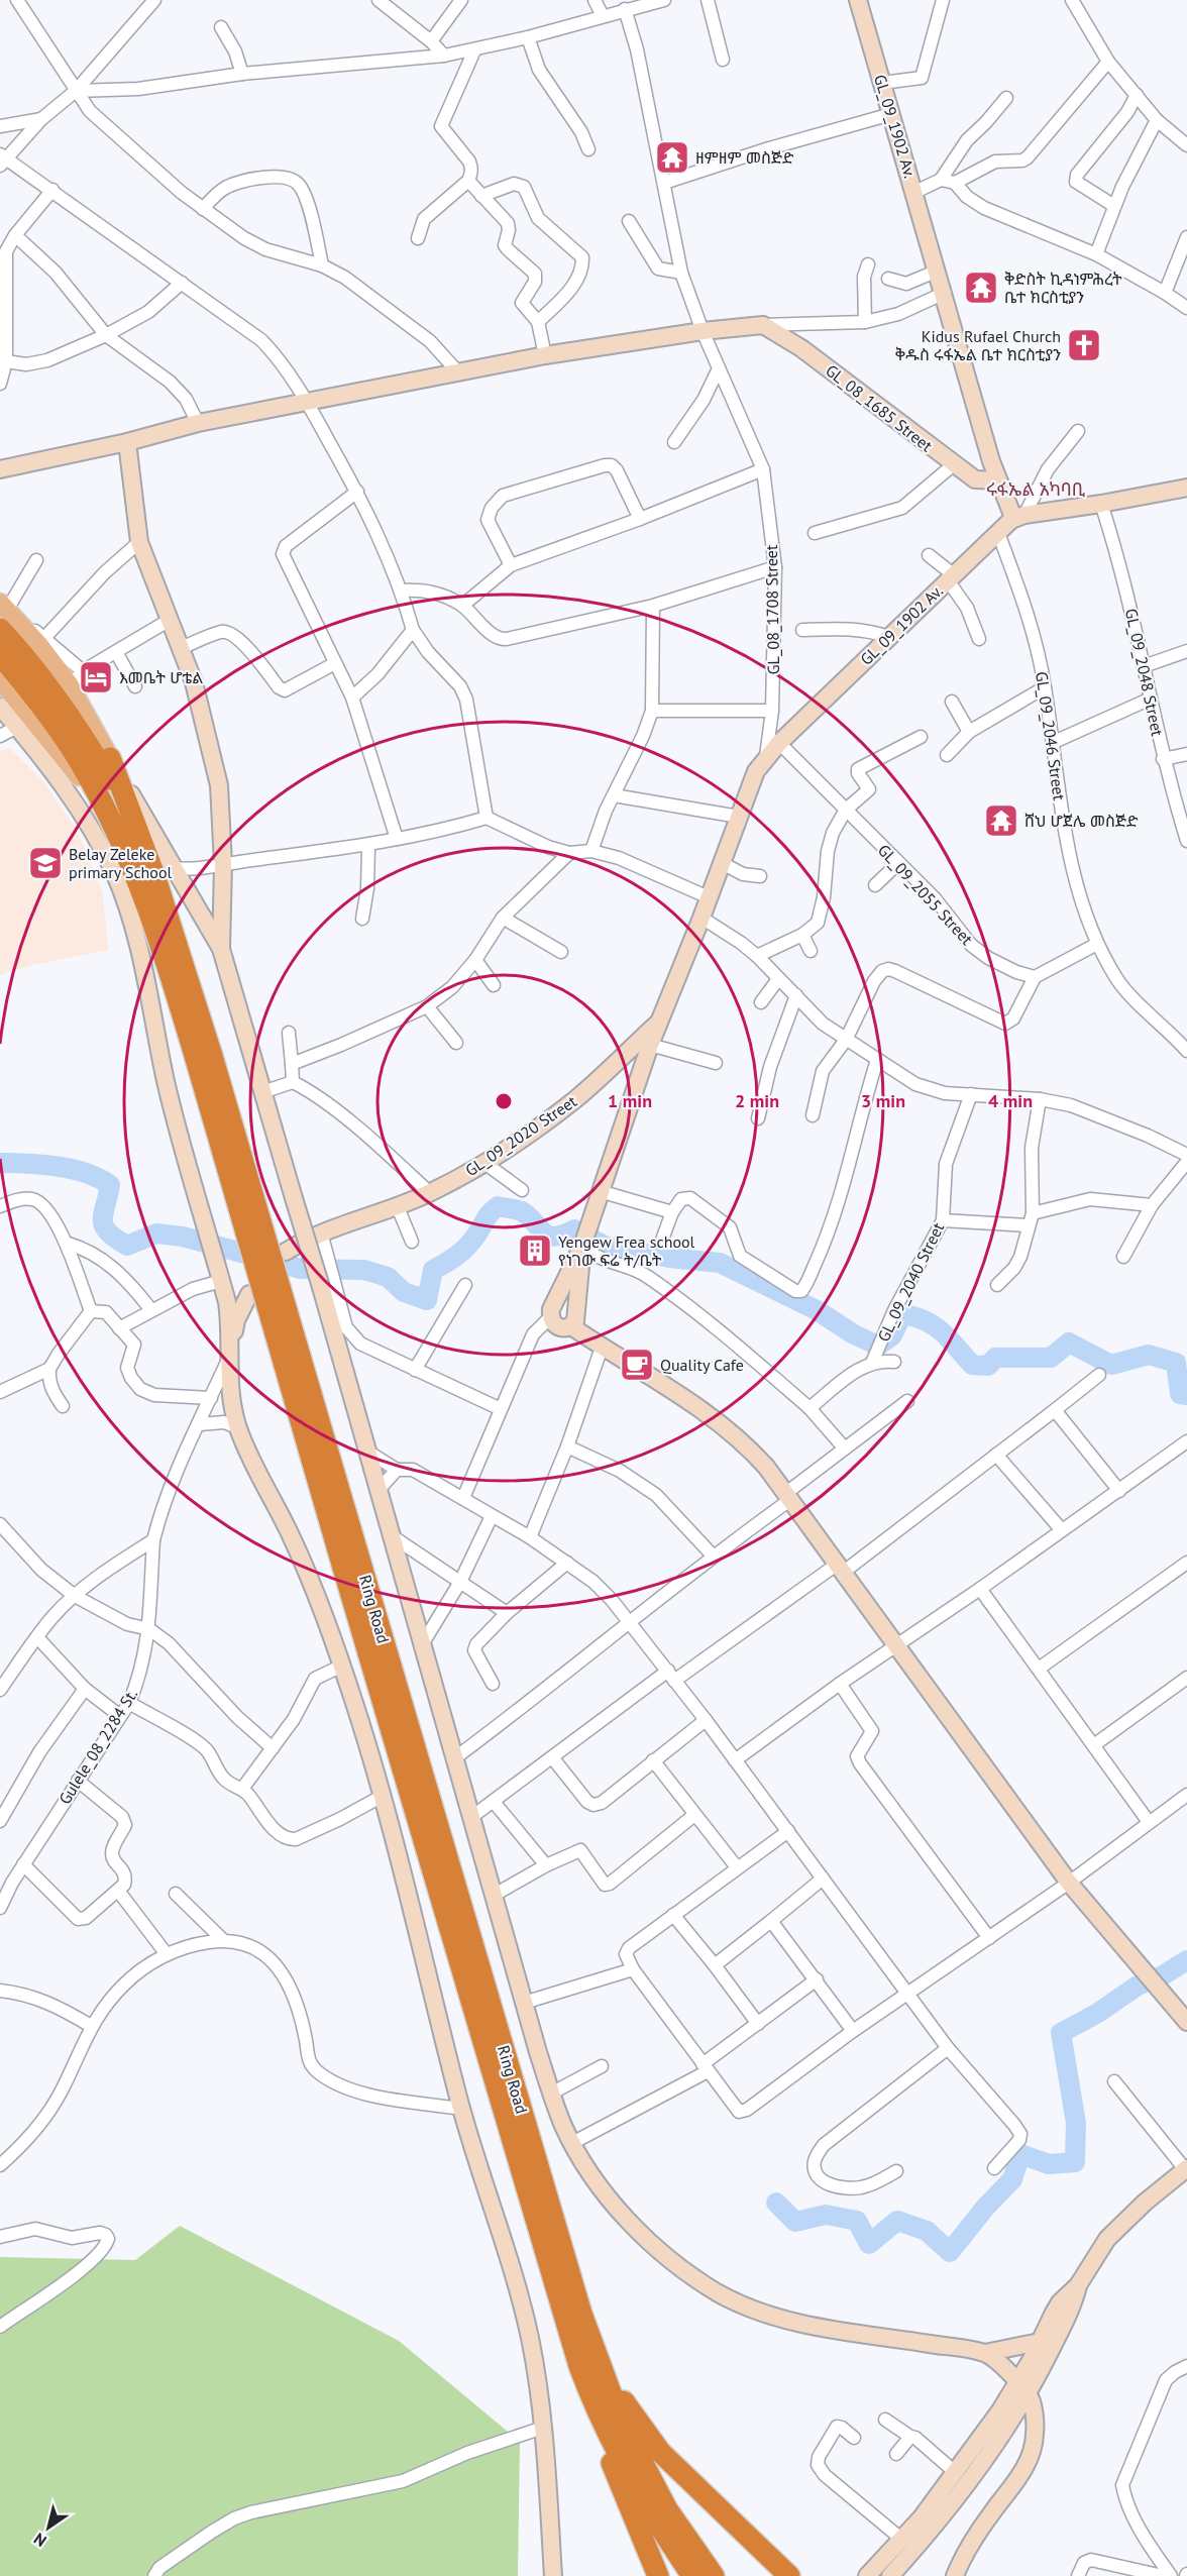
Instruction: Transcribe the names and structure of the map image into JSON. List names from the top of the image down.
{
  "streets": {
    "highway": ["Ring Road"],
    "street": [
      "GL_09_1902 Av.",
      "GL_08_1685 Street",
      "GL_08_1708 Street",
      "GL_09_2048 Street",
      "GL_09_2046 Street",
      "GL_09_2055 Street",
      "GL_09_2020 Street",
      "GL_09_2040 Street",
      "Gulele_08_2284 St."
    ]
  },
  "crossings": [
    ["GL_09_1902 Av.", "GL_08_1685 Street"],
    ["GL_09_1902 Av.", "GL_08_1708 Street"],
    ["GL_09_1902 Av.", "GL_09_2046 Street"],
    ["GL_09_1902 Av.", "GL_09_2055 Street"],
    ["GL_09_1902 Av.", "GL_09_2020 Street"]
  ],
  "districts": ["ሩፋኤል አካባቢ"],
  "places": {
    "temple": ["ዘምዘም መስጅድ", "ቅድስት ኪዳነምሕረት ቤተ ክርስቲያን", "ሸህ ሆጀሌ መስጅድ"],
    "church": ["Kidus Rufael Church ቅዱስ ሩፋኤል ቤተ ክርስቲያን"],
    "hotel": ["እመቤት ሆቴል"],
    "school or university": ["Belay Zeleke primary School"],
    "building": ["Yengew Frea school የነገው ፍሬ ት/ቤት"],
    "cafe": ["Quality Cafe"]
  },
  "north": "bottom left",
  "rings": [
    "1 min",
    "2 min",
    "3 min",
    "4 min"
  ]
}
